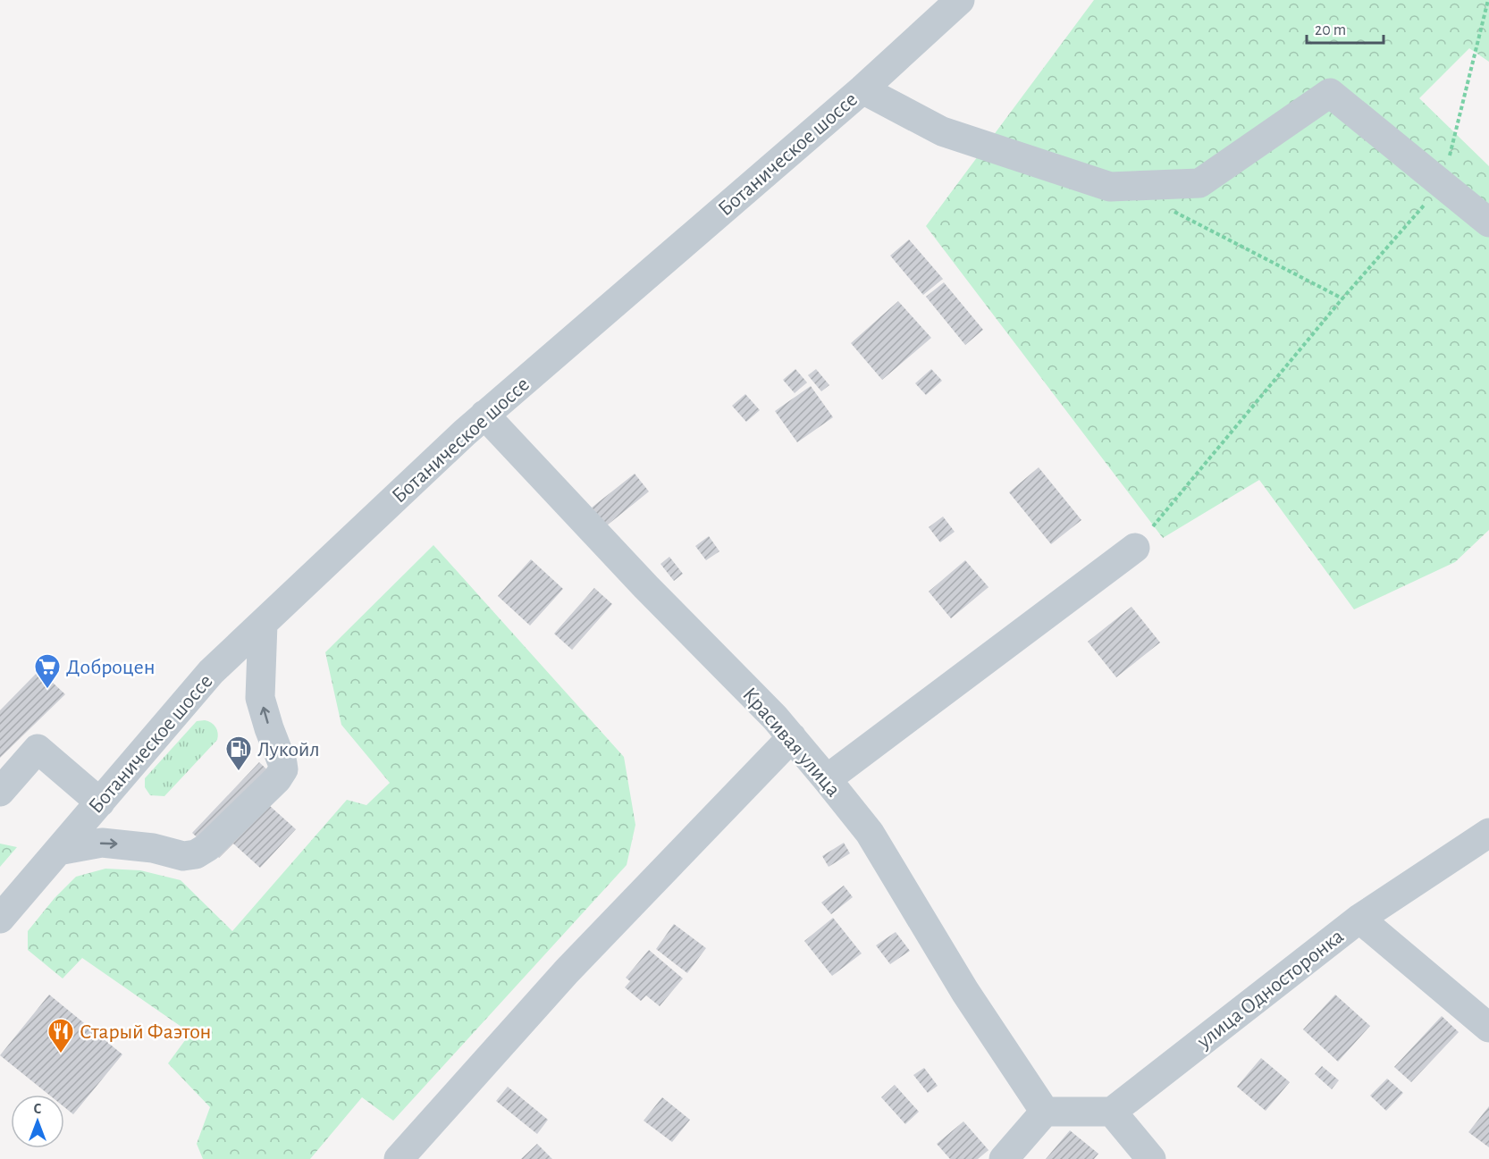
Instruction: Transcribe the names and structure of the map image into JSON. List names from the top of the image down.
{
  "streets": {
    "street": ["Ботаническое шоссе", "Красивая улица", "улица Односторонка"]
  },
  "crossings": [
    ["Ботаническое шоссе", "Красивая улица"]
  ],
  "places": {
    "supermarket": ["Доброцен"],
    "fuel station": ["Лукойл"],
    "restaurant": ["Старый Фаэтон"]
  },
  "scale_bar": "20 m",
  "north": "top"
}
